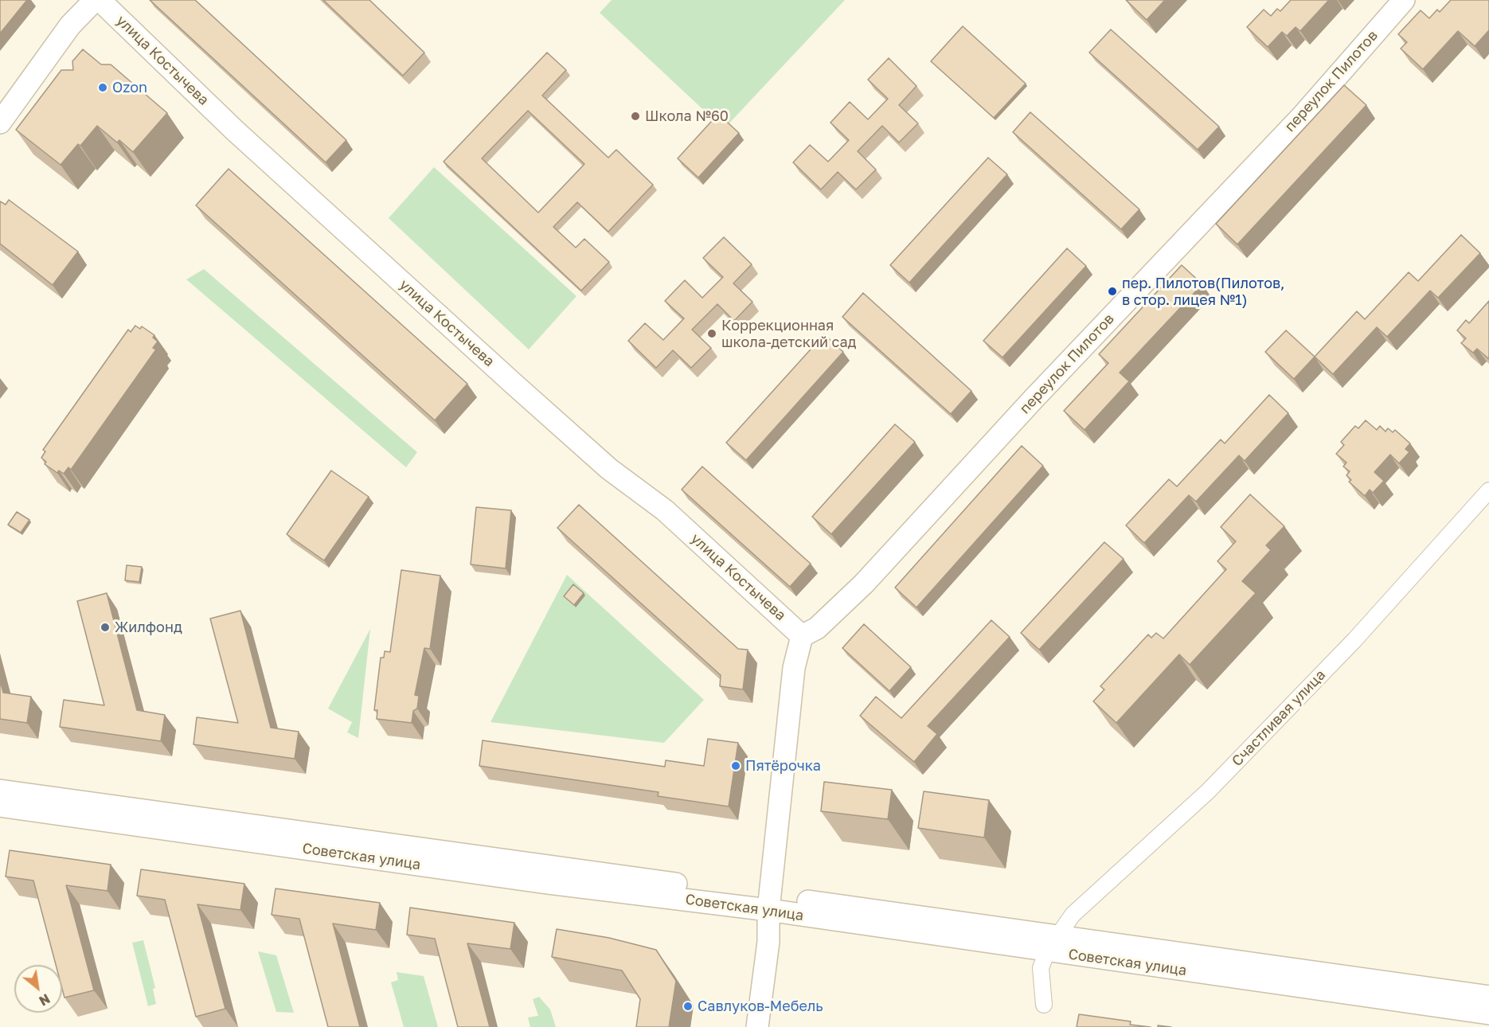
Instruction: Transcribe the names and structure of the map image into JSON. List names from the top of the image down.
{
  "streets": {
    "main road": ["улица Костычева", "переулок Пилотов", "Советская улица"],
    "street": ["Счастливая улица"]
  },
  "crossings": [
    ["улица Костычева", "переулок Пилотов"],
    ["Счастливая улица", "Советская улица"]
  ],
  "places": [
    "Ozon",
    "Школа №60",
    "пер. Пилотов(Пилотов, в стор. лицея №1)",
    "Коррекционная школа-детский сад",
    "Жилфонд",
    "Пятёрочка",
    "Савлуков-Мебель"
  ],
  "north": "bottom right"
}
